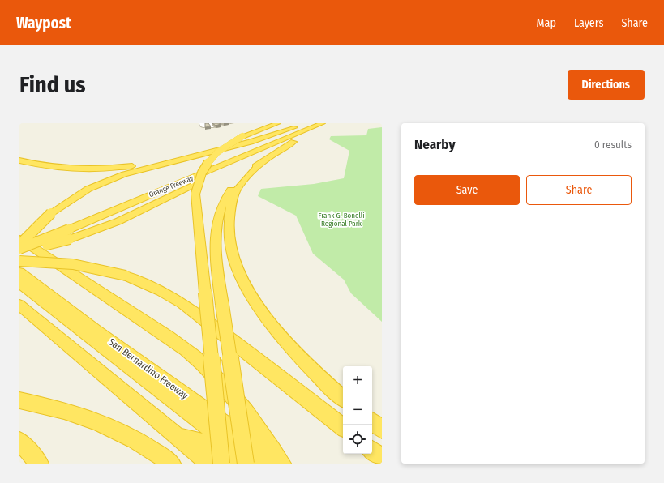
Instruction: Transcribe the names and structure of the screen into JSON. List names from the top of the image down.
{
  "streets": {
    "highway": ["Orange Freeway", "San Bernardino Freeway"]
  },
  "parks": ["Frank G. Bonelli Regional Park"],
  "page": {
    "header": "Waypost",
    "nav": ["Map", "Layers", "Share"],
    "buttons": [
      "Directions",
      ["Save", "Share"]
    ],
    "title": "Find us",
    "heading": ["Nearby", "0 results"],
    "map_buttons": ["+", "−"]
  }
}
